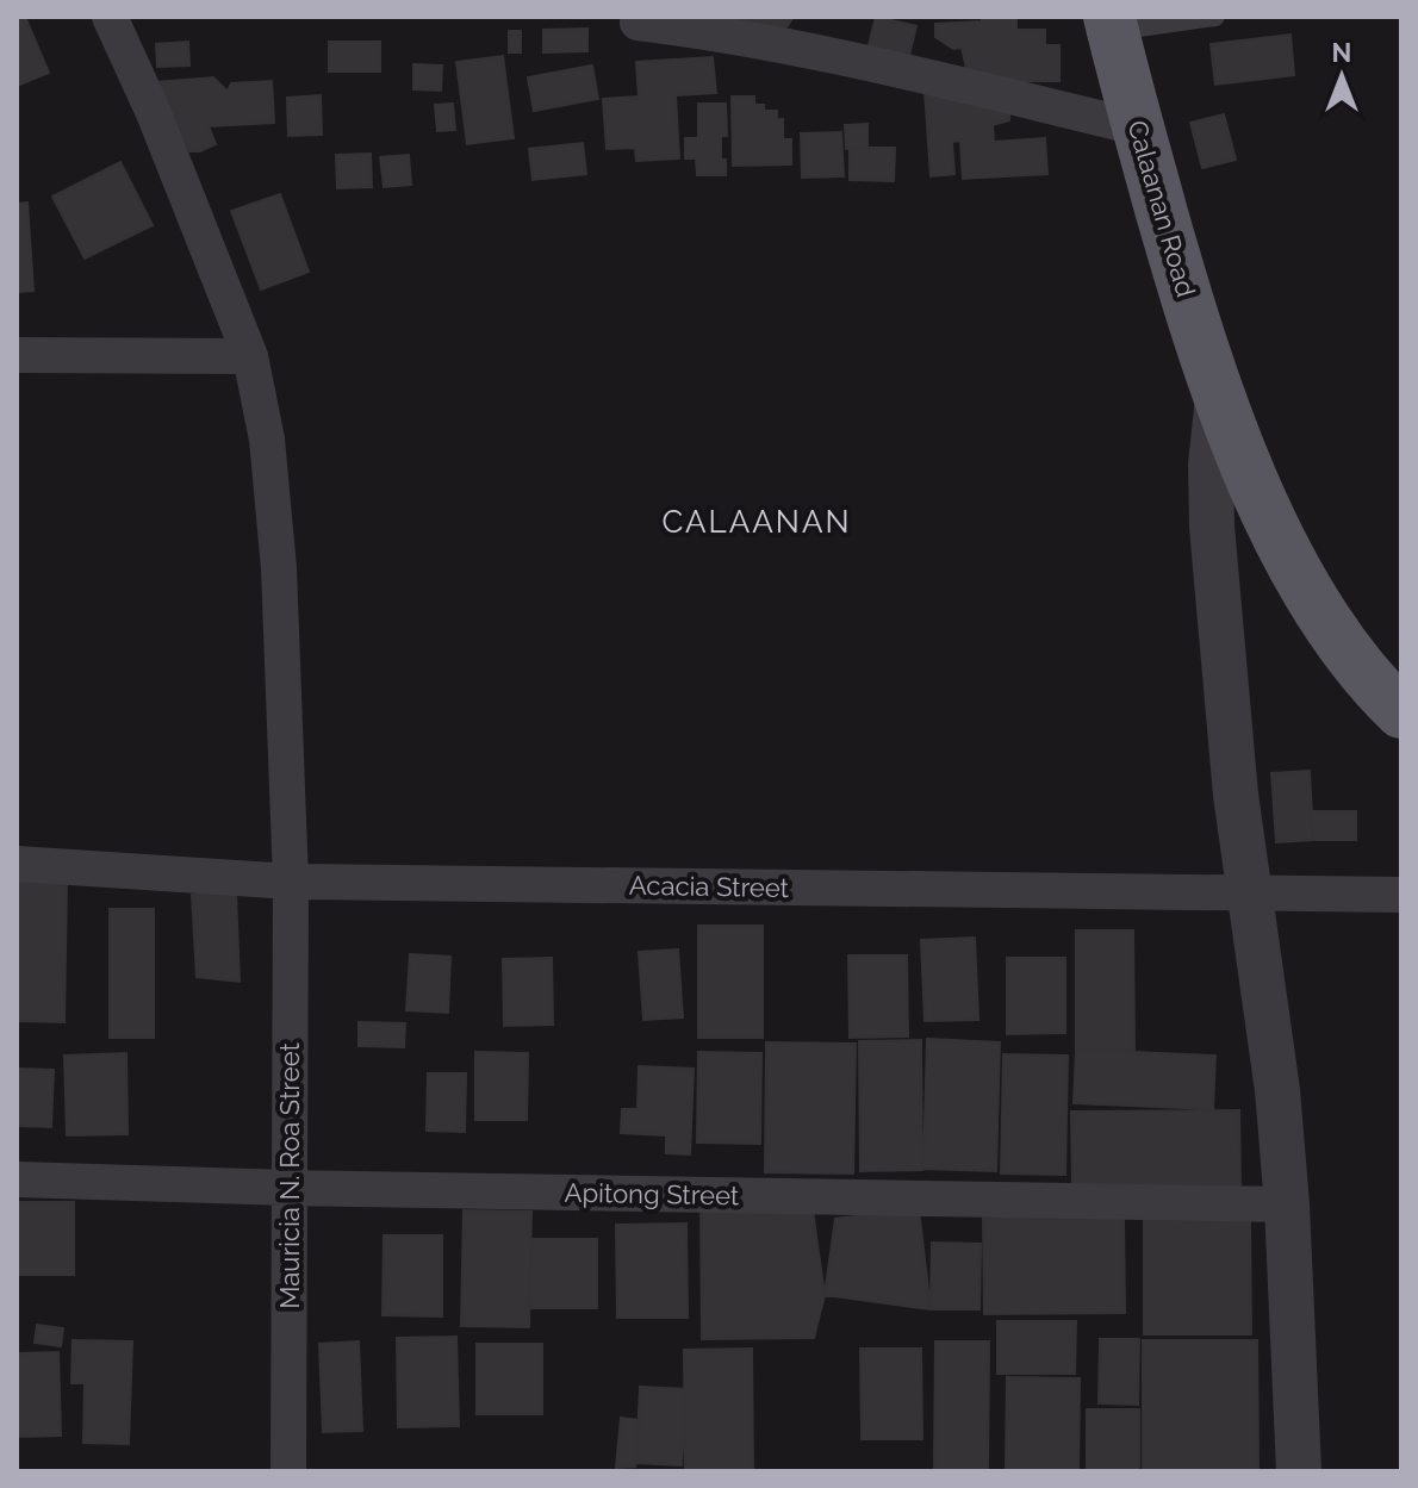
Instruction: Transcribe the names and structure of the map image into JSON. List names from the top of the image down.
{
  "streets": {
    "main road": ["Calaanan Road"],
    "street": ["Acacia Street", "Mauricia N. Roa Street", "Apitong Street"]
  },
  "crossings": [
    ["Acacia Street", "Mauricia N. Roa Street"],
    ["Mauricia N. Roa Street", "Apitong Street"]
  ],
  "districts": ["CALAANAN"],
  "north": "top"
}
